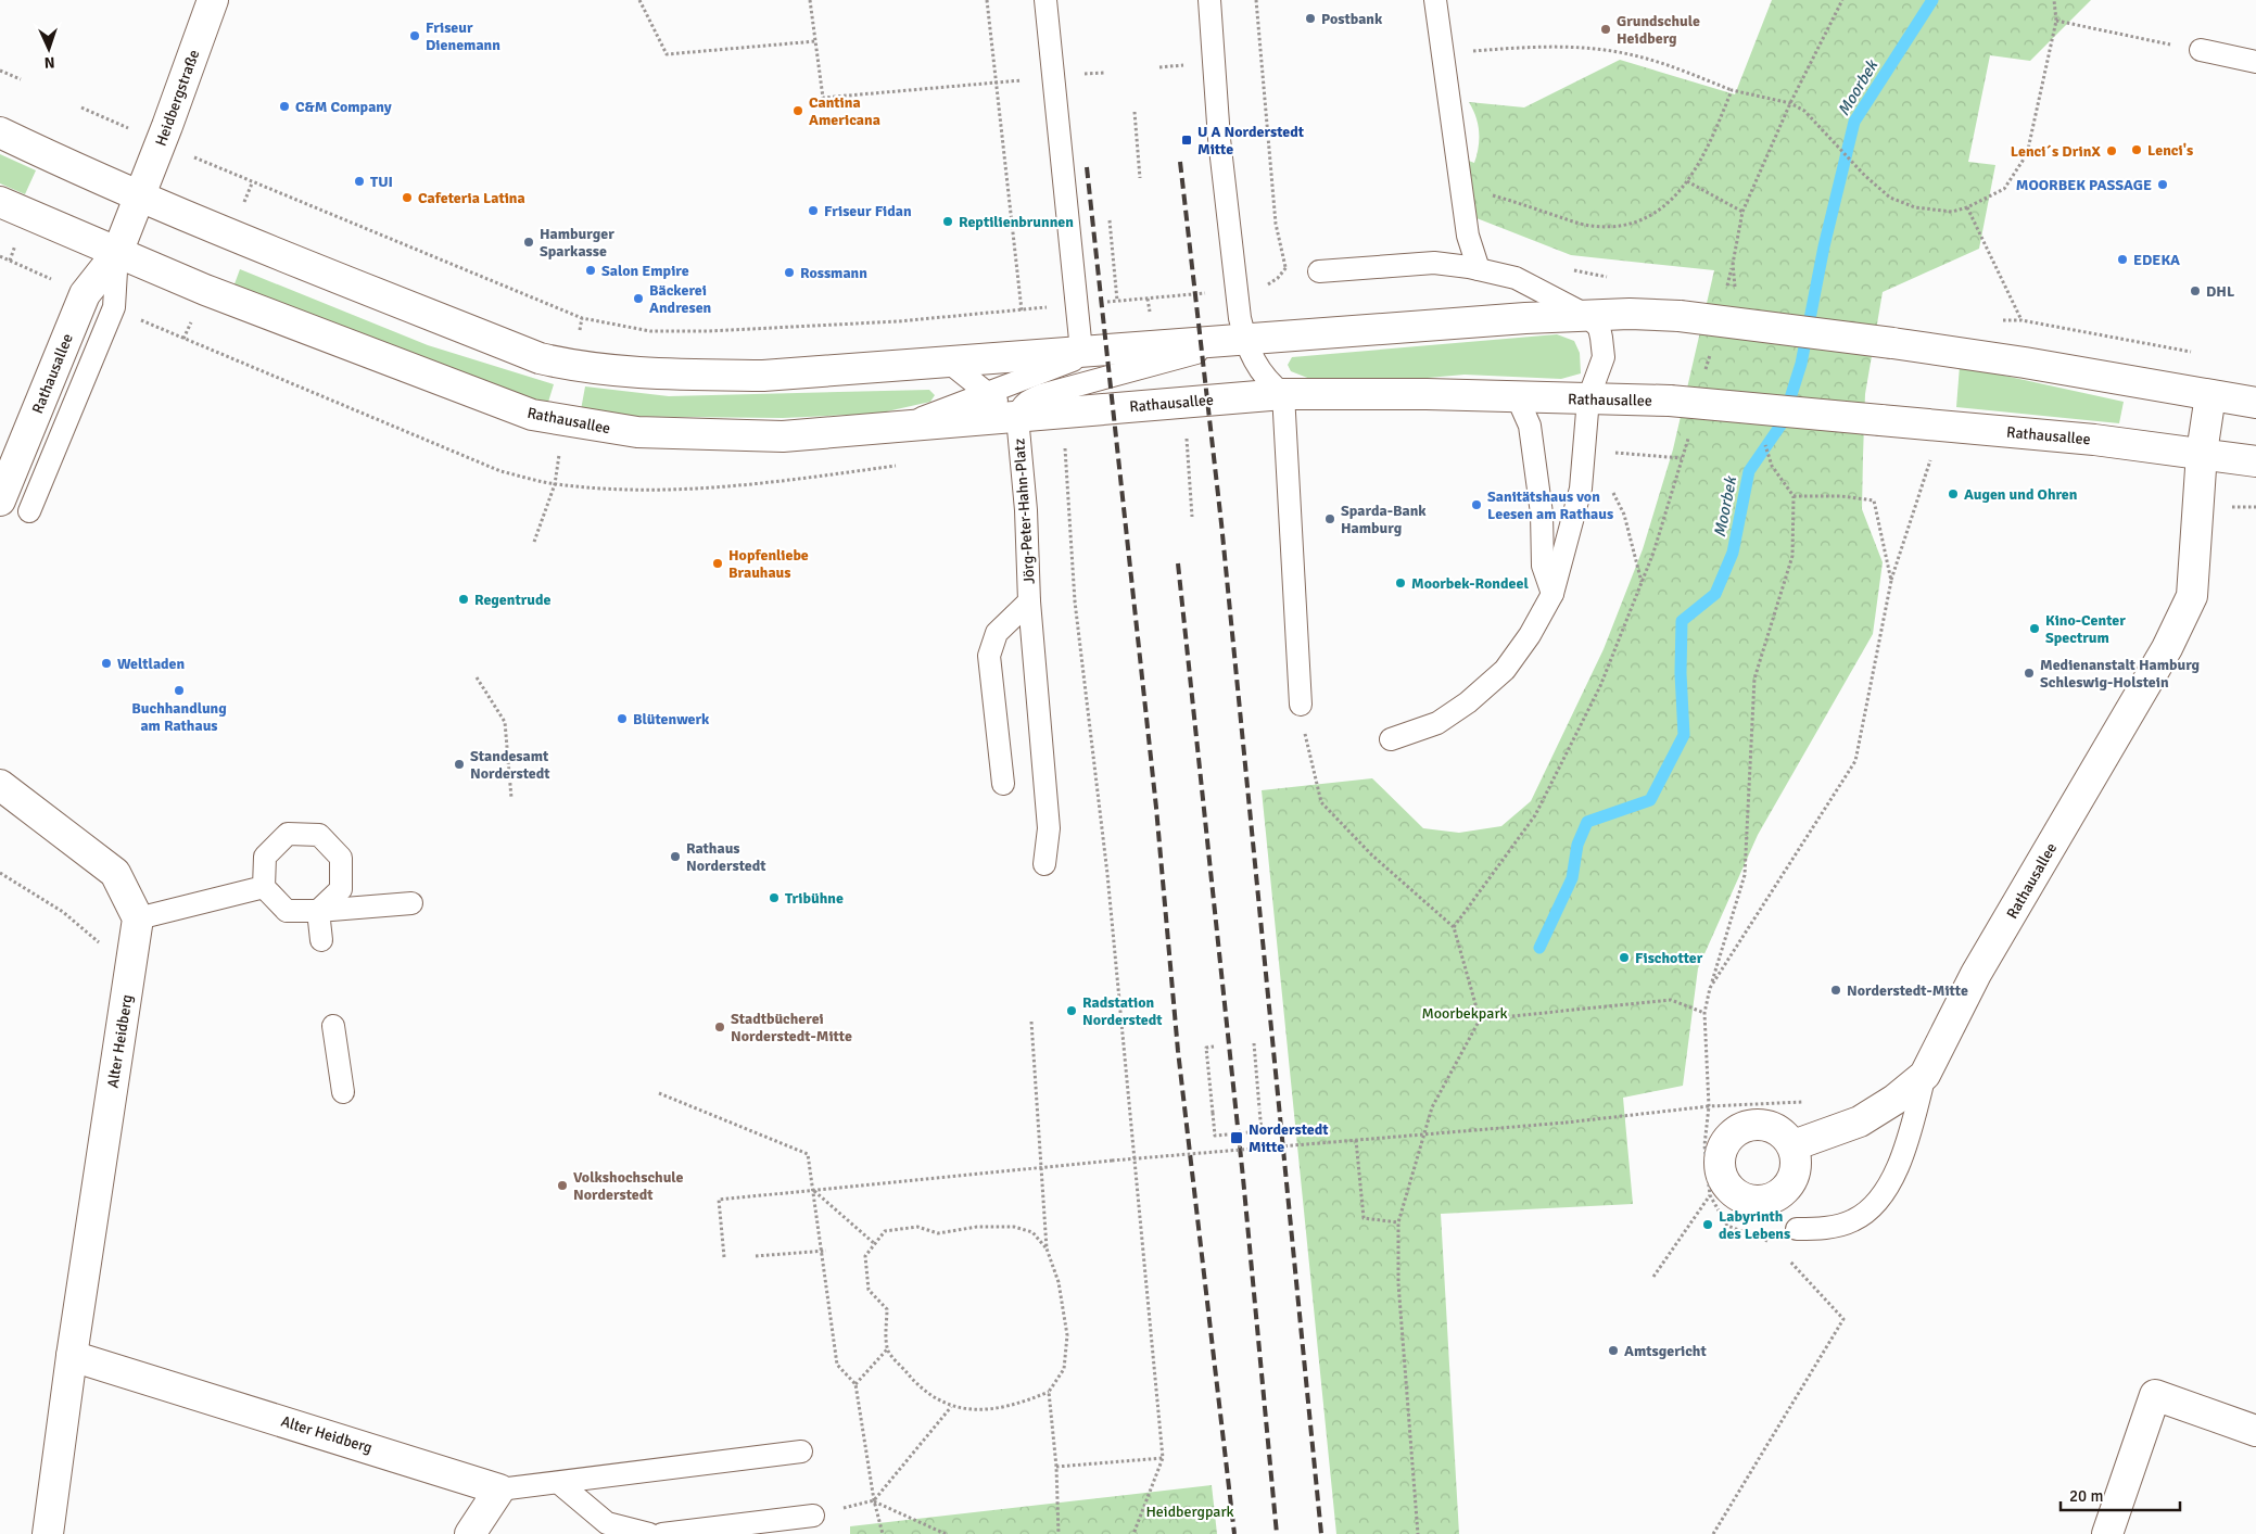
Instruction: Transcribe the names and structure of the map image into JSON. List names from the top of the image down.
{
  "streets": {
    "main road": ["Heidbergstraße", "Rathausallee", "Alter Heidberg"],
    "lane": ["Jörg-Peter-Hahn-Platz"]
  },
  "crossings": [
    ["Heidbergstraße", "Rathausallee"],
    ["Rathausallee", "Jörg-Peter-Hahn-Platz"]
  ],
  "water": ["Moorbek"],
  "parks": ["Moorbekpark", "Heidbergpark"],
  "places": {
    "other": [
      "Postbank",
      "Grundschule Heidberg",
      "Friseur Dienemann",
      "C&M Company",
      "Cantina Americana",
      "Lenci's",
      "Lenci´s DrinX",
      "TUI",
      "MOORBEK PASSAGE",
      "Cafeteria Latina",
      "Friseur Fidan",
      "Reptilienbrunnen",
      "Hamburger Sparkasse",
      "EDEKA",
      "Salon Empire",
      "Rossmann",
      "DHL",
      "Bäckerei Andresen",
      "Augen und Ohren",
      "Sanitätshaus von Leesen am Rathaus",
      "Sparda-Bank Hamburg",
      "Hopfenliebe Brauhaus",
      "Moorbek-Rondeel",
      "Regentrude",
      "Kino-Center Spectrum",
      "Weltladen",
      "Medienanstalt Hamburg Schleswig-Holstein",
      "Buchhandlung am Rathaus",
      "Blütenwerk",
      "Standesamt Norderstedt",
      "Rathaus Norderstedt",
      "Tribühne",
      "Fischotter",
      "Norderstedt-Mitte",
      "Radstation Norderstedt",
      "Stadtbücherei Norderstedt-Mitte",
      "Volkshochschule Norderstedt",
      "Labyrinth des Lebens",
      "Amtsgericht"
    ],
    "transit": ["U A Norderstedt Mitte", "Norderstedt Mitte"]
  },
  "scale_bar": "20 m",
  "north": "bottom"
}
